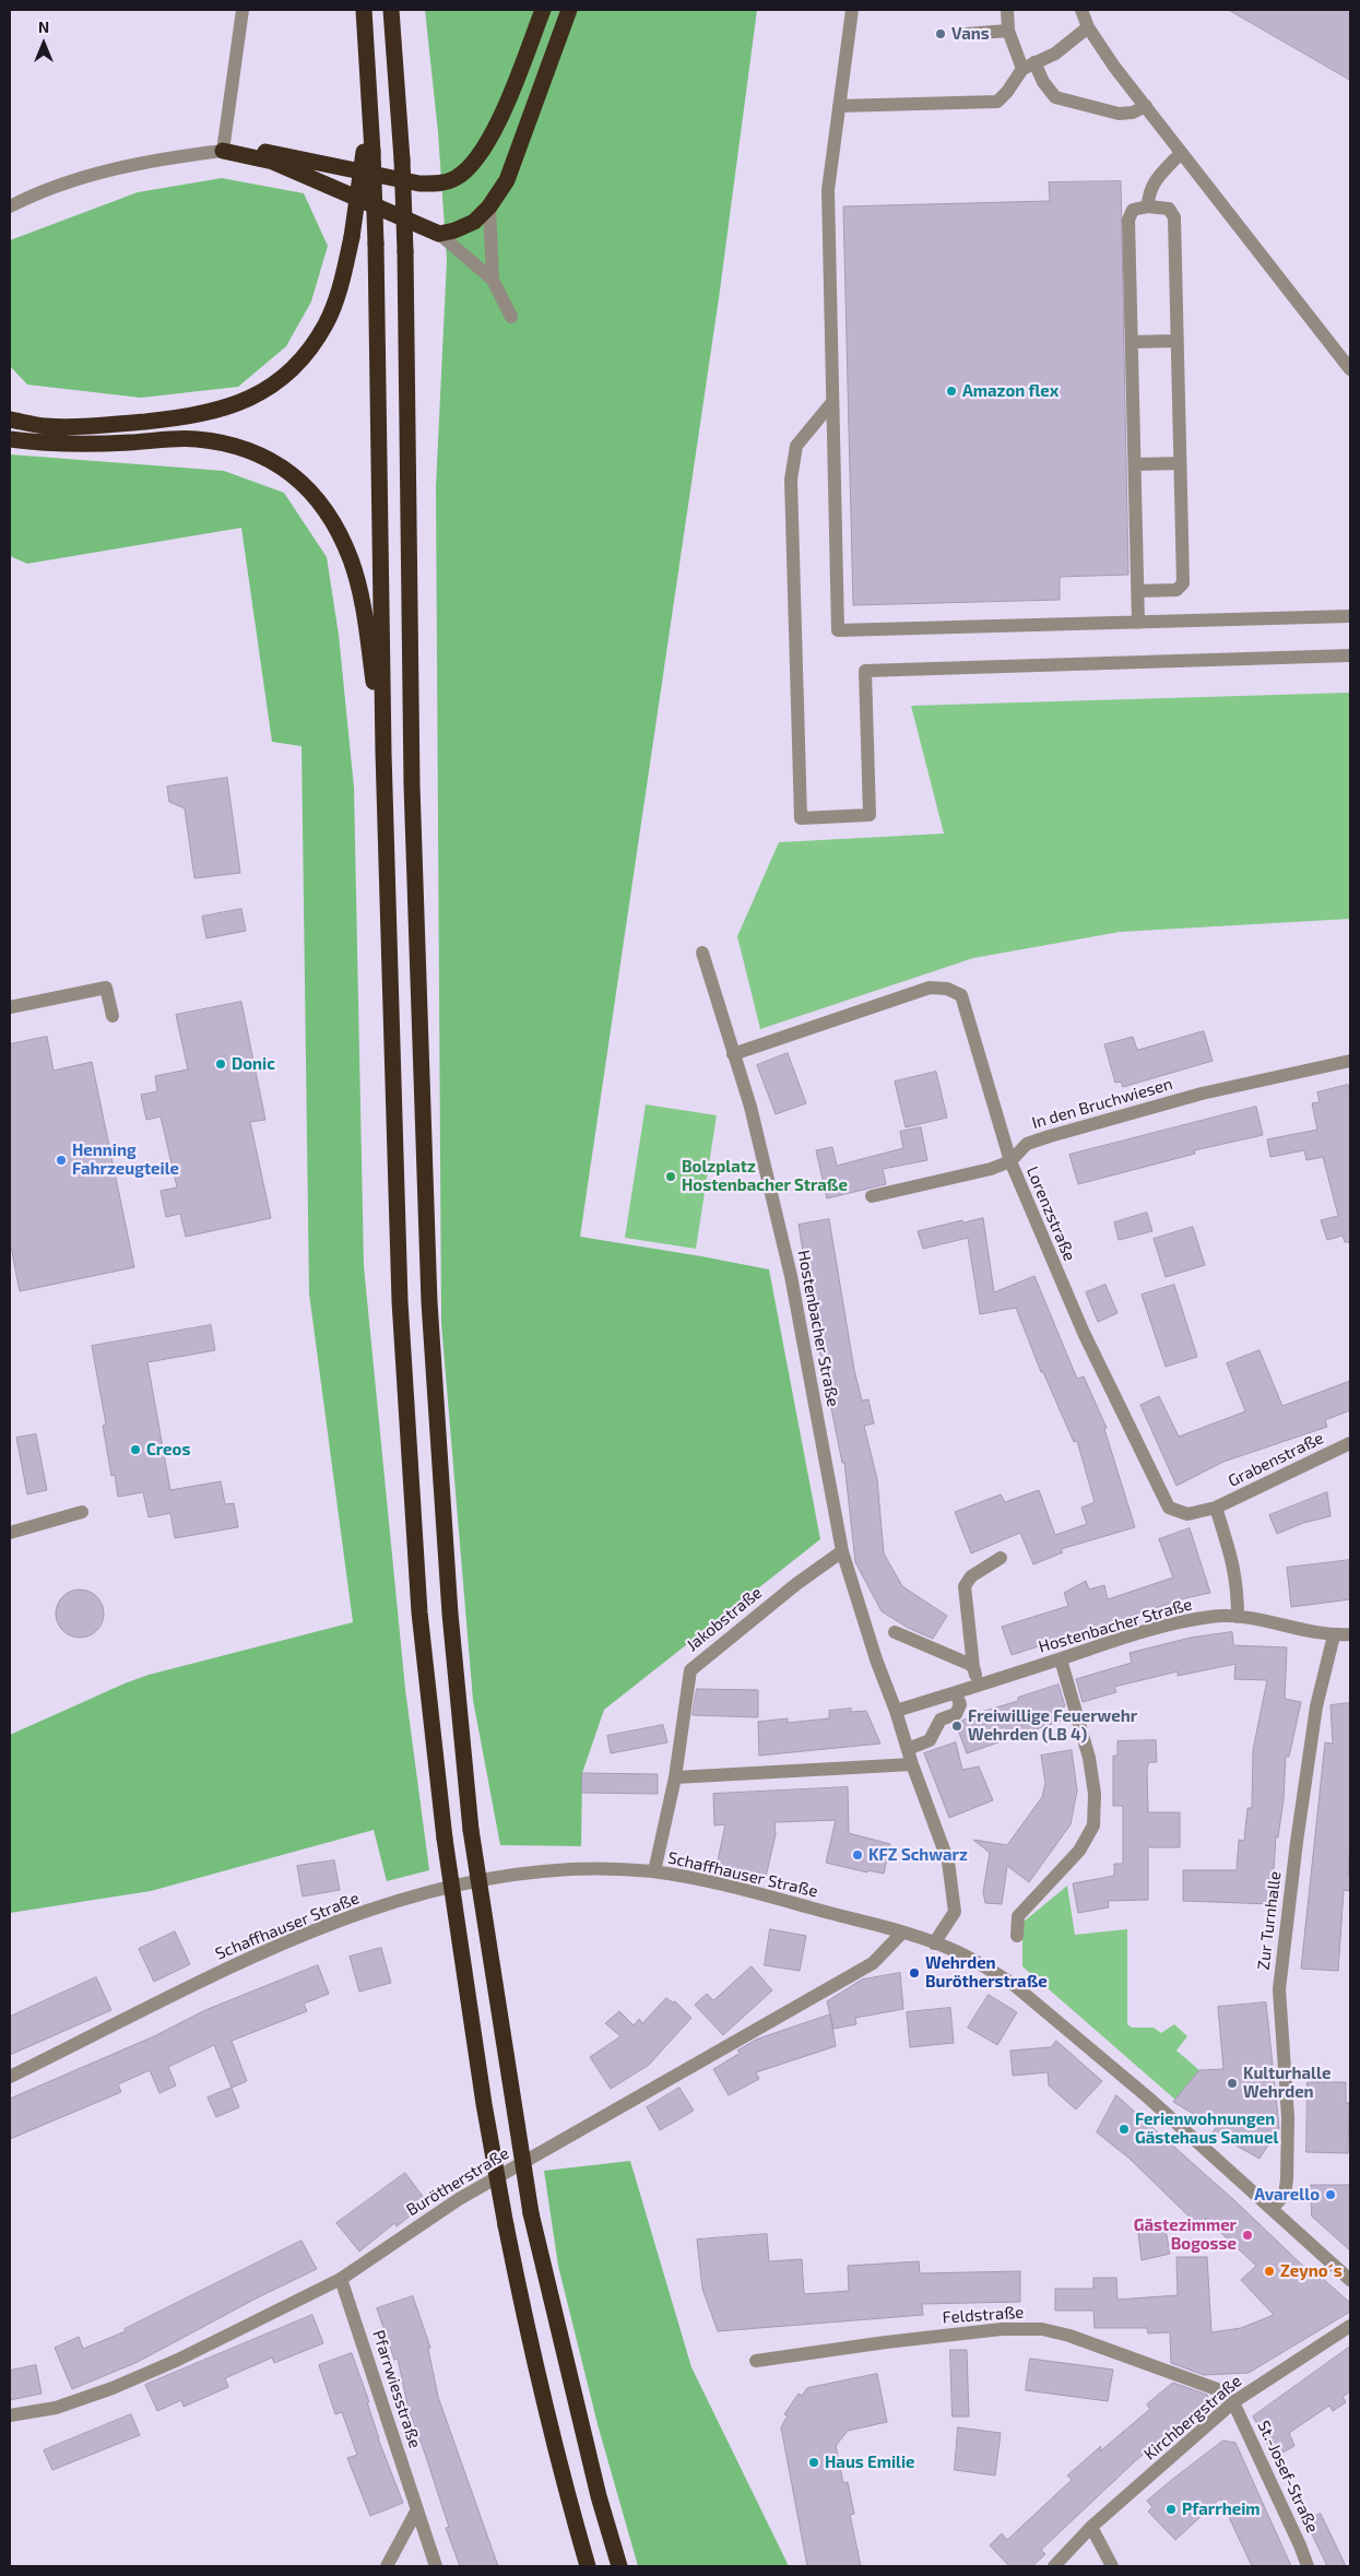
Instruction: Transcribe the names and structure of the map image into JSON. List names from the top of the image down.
{
  "streets": {
    "street": [
      "In den Bruchwiesen",
      "Lorenzstraße",
      "Hostenbacher Straße",
      "Grabenstraße",
      "Jakobstraße",
      "Schaffhauser Straße",
      "Zur Turnhalle",
      "Burötherstraße",
      "Feldstraße",
      "Pfarrwiesstraße",
      "Kirchbergstraße",
      "St.-Josef-Straße"
    ]
  },
  "crossings": [
    ["In den Bruchwiesen", "Lorenzstraße"],
    ["Lorenzstraße", "Hostenbacher Straße"],
    ["Lorenzstraße", "Grabenstraße"],
    ["Hostenbacher Straße", "Jakobstraße"],
    ["Hostenbacher Straße", "Schaffhauser Straße"],
    ["Hostenbacher Straße", "Zur Turnhalle"],
    ["Jakobstraße", "Schaffhauser Straße"],
    ["Schaffhauser Straße", "Zur Turnhalle"],
    ["Schaffhauser Straße", "Burötherstraße"],
    ["Burötherstraße", "Pfarrwiesstraße"],
    ["Feldstraße", "Kirchbergstraße"],
    ["Feldstraße", "St.-Josef-Straße"],
    ["Kirchbergstraße", "St.-Josef-Straße"]
  ],
  "places": [
    "Vans",
    "Amazon flex",
    "Donic",
    "Henning Fahrzeugteile",
    "Bolzplatz Hostenbacher Straße",
    "Creos",
    "Freiwillige Feuerwehr Wehrden (LB 4)",
    "KFZ Schwarz",
    "Wehrden Burötherstraße",
    "Kulturhalle Wehrden",
    "Ferienwohnungen Gästehaus Samuel",
    "Avarello",
    "Gästezimmer Bogosse",
    "Zeyno´s",
    "Haus Emilie",
    "Pfarrheim"
  ],
  "north": "top"
}
